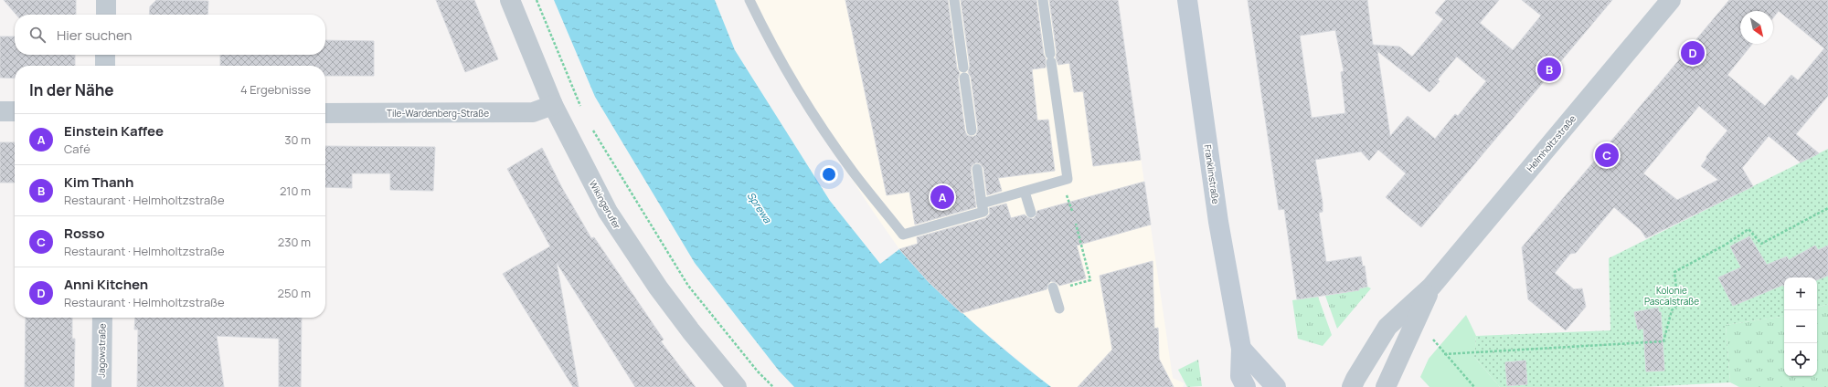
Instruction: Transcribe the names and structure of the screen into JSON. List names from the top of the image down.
{
  "streets": {
    "main road": ["Franklinstraße"],
    "street": [
      "Tile-Wardenberg-Straße",
      "Helmholtzstraße",
      "Wikingerufer",
      "Jagowstraße"
    ]
  },
  "crossings": [
    ["Tile-Wardenberg-Straße", "Wikingerufer"]
  ],
  "water": ["Sprewa"],
  "parks": ["Kolonie Pascalstraße"],
  "north": "bottom right",
  "page": {
    "search": "Hier suchen",
    "pins": [
      "D",
      "B",
      "C",
      "A"
    ],
    "heading": ["In der Nähe", "4 Ergebnisse"],
    "list": [
      {
        "mark": "A",
        "name": "Einstein Kaffee",
        "note": "Café",
        "value": "30 m"
      },
      {
        "mark": "B",
        "name": "Kim Thanh",
        "note": "Restaurant · Helmholtzstraße",
        "value": "210 m"
      },
      {
        "mark": "C",
        "name": "Rosso",
        "note": "Restaurant · Helmholtzstraße",
        "value": "230 m"
      },
      {
        "mark": "D",
        "name": "Anni Kitchen",
        "note": "Restaurant · Helmholtzstraße",
        "value": "250 m"
      }
    ],
    "map_buttons": ["+", "−"]
  }
}
